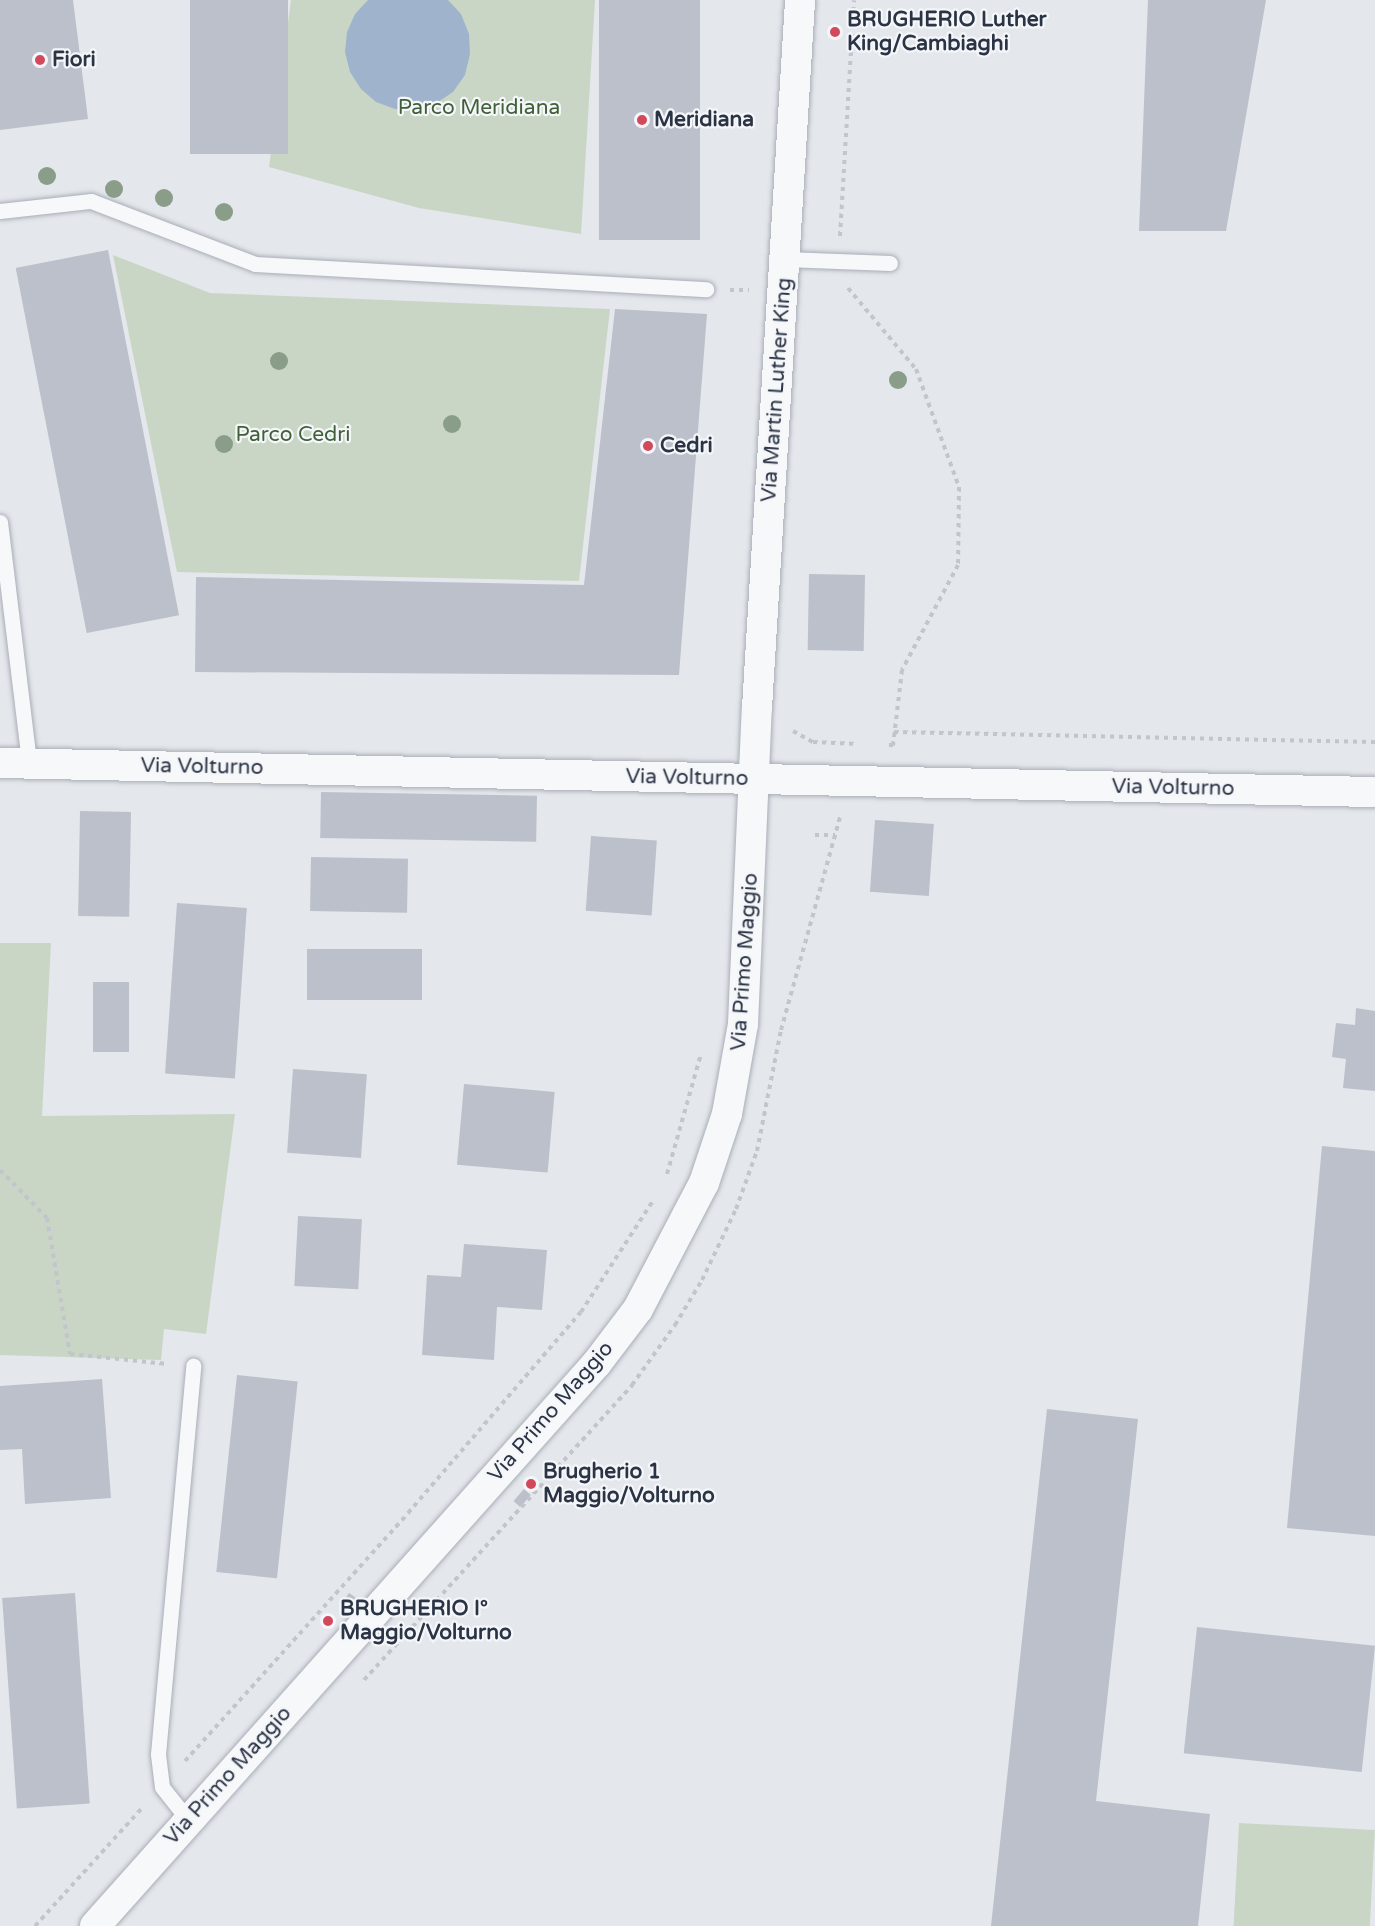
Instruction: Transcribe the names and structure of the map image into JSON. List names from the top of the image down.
{
  "streets": {
    "street": ["Via Martin Luther King", "Via Volturno", "Via Primo Maggio"]
  },
  "crossings": [
    ["Via Martin Luther King", "Via Volturno"],
    ["Via Martin Luther King", "Via Primo Maggio"],
    ["Via Volturno", "Via Primo Maggio"]
  ],
  "parks": ["Parco Meridiana", "Parco Cedri"],
  "places": [
    "BRUGHERIO Luther King/Cambiaghi",
    "Fiori",
    "Meridiana",
    "Cedri",
    "Brugherio 1 Maggio/Volturno",
    "BRUGHERIO I° Maggio/Volturno"
  ]
}
